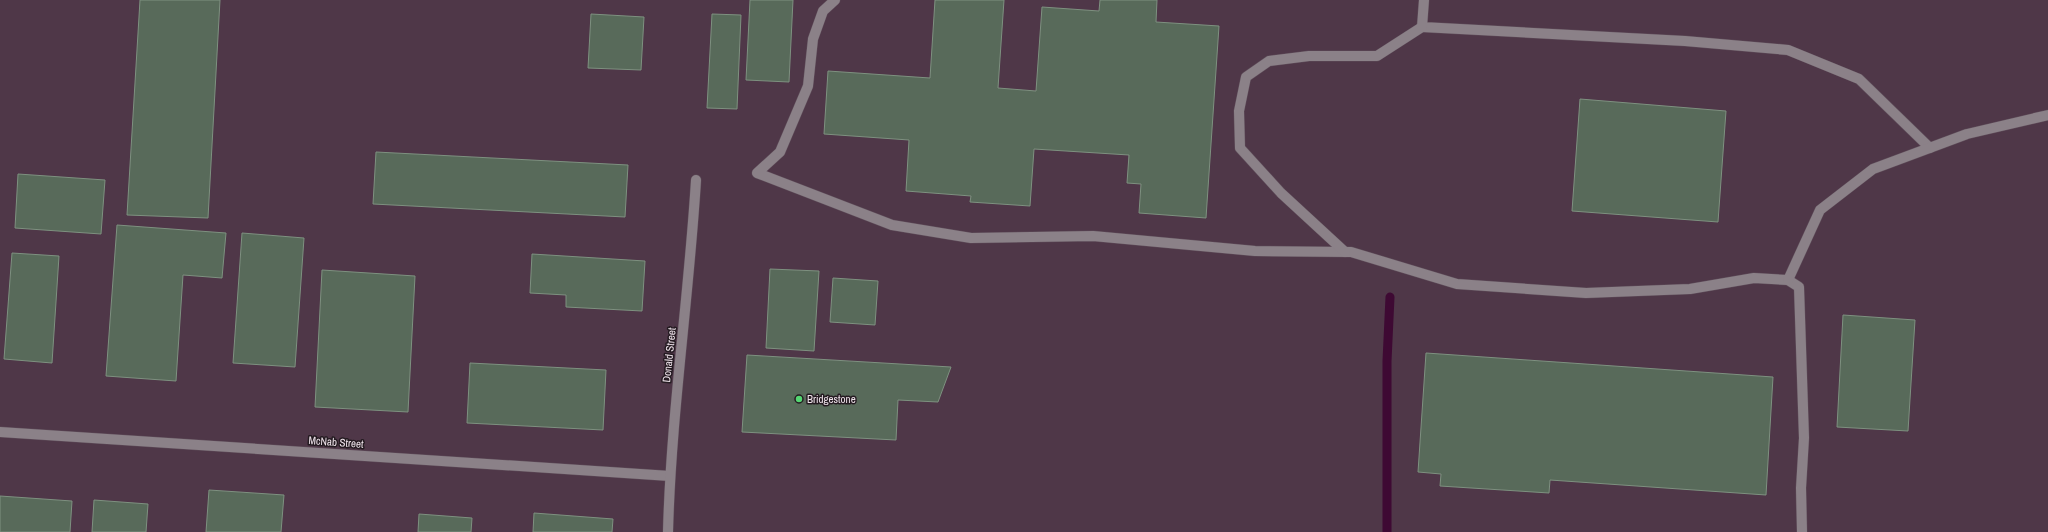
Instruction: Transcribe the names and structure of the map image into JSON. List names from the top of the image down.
{
  "streets": {
    "street": ["Donald Street", "McNab Street"]
  },
  "crossings": [
    ["Donald Street", "McNab Street"]
  ],
  "places": ["Bridgestone"]
}
